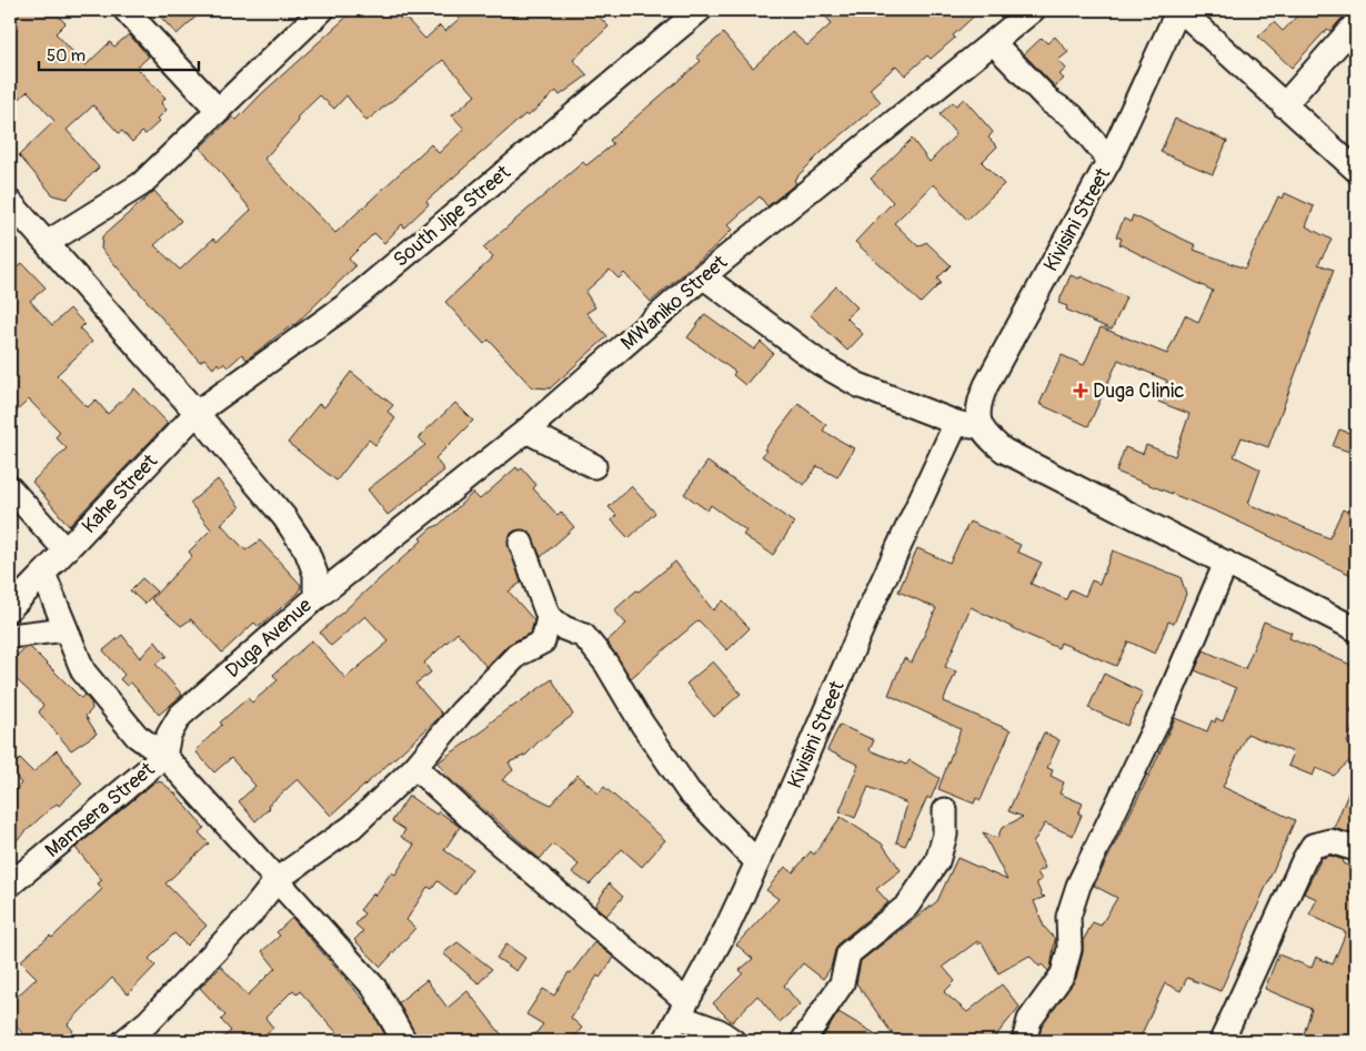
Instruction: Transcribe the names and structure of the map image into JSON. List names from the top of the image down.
{
  "streets": {
    "street": [
      "South Jipe Street",
      "Kivisini Street",
      "MWaniko Street",
      "Kahe Street",
      "Duga Avenue",
      "Mamsera Street"
    ]
  },
  "crossings": [
    ["South Jipe Street", "Kahe Street"],
    ["South Jipe Street", "Duga Avenue"],
    ["MWaniko Street", "Duga Avenue"],
    ["Kahe Street", "Duga Avenue"],
    ["Duga Avenue", "Mamsera Street"]
  ],
  "places": {
    "health": ["Duga Clinic"]
  },
  "scale_bar": "50 m"
}
